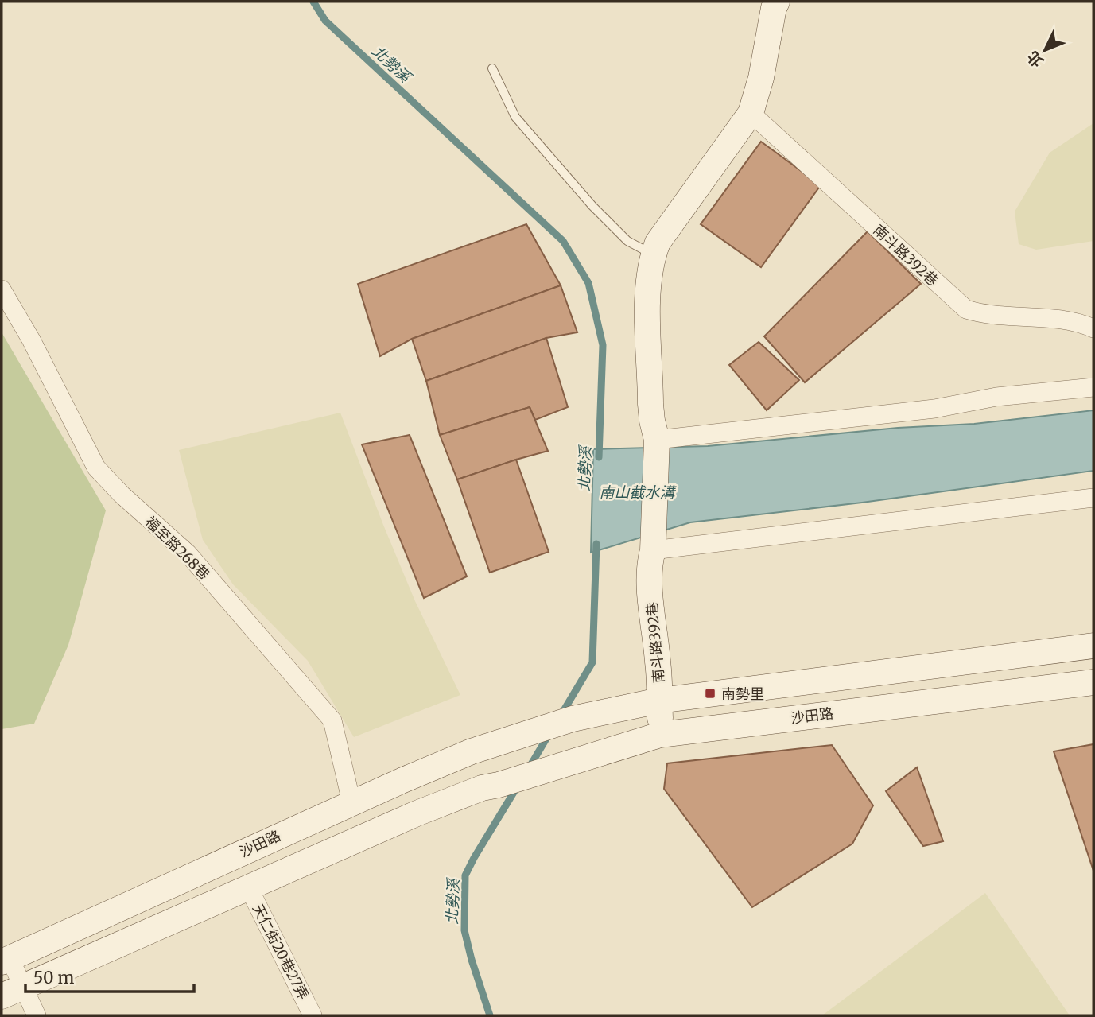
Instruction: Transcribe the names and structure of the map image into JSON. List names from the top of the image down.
{
  "streets": {
    "street": [
      "南斗路392巷",
      "福至路268巷",
      "沙田路",
      "天仁街20巷27弄"
    ]
  },
  "crossings": [
    ["南斗路392巷", "沙田路"],
    ["福至路268巷", "沙田路"],
    ["沙田路", "天仁街20巷27弄"]
  ],
  "water": ["北勢溪", "南山截水溝"],
  "places": {
    "transit": ["南勢里"]
  },
  "scale_bar": "50 m",
  "north": "bottom left"
}
